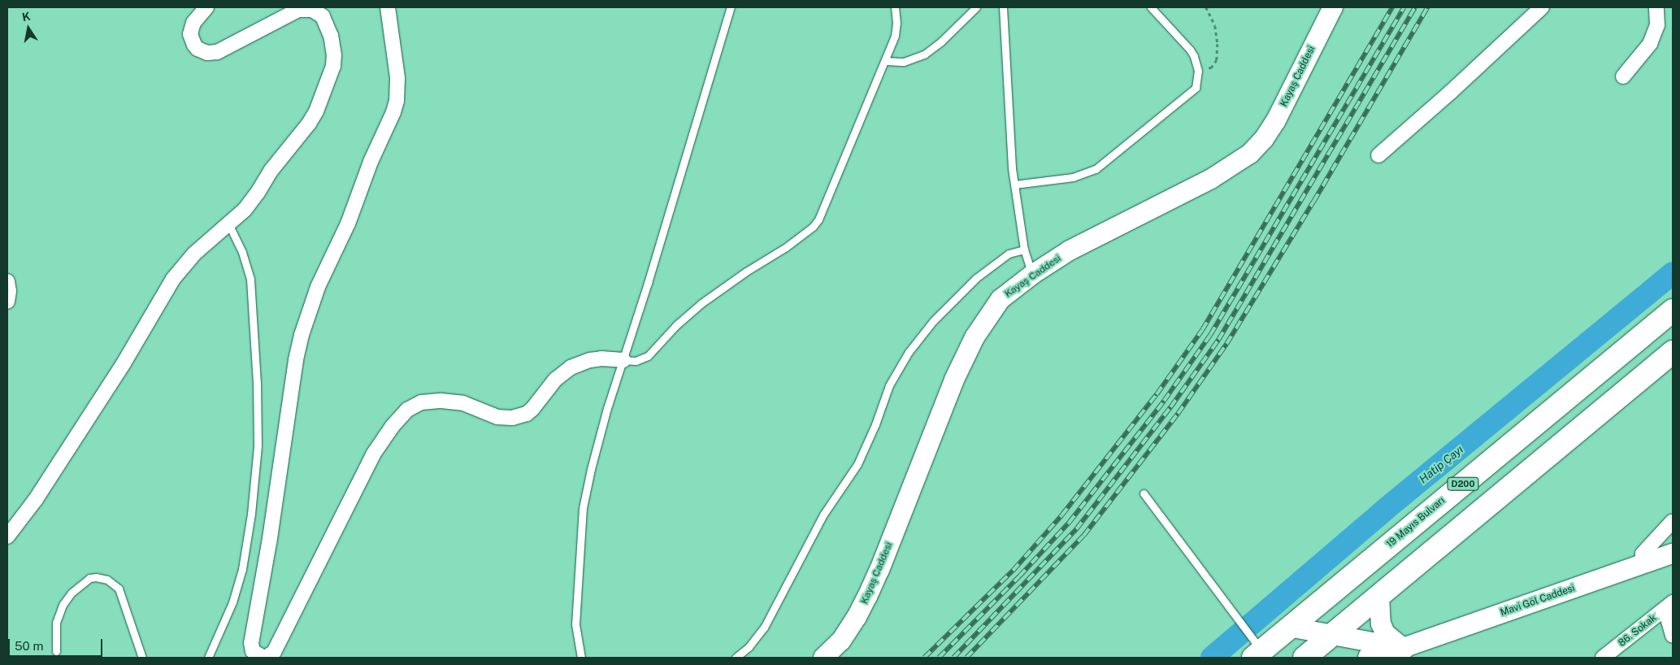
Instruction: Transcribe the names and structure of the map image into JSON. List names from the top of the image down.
{
  "streets": {
    "highway": ["D200", "19 Mayıs Bulvarı"],
    "street": ["Kayaş Caddesi", "Mavi Göl Caddesi", "86. Sokak"]
  },
  "water": ["Hatip Çayı"],
  "scale_bar": "50 m",
  "north": "top"
}
